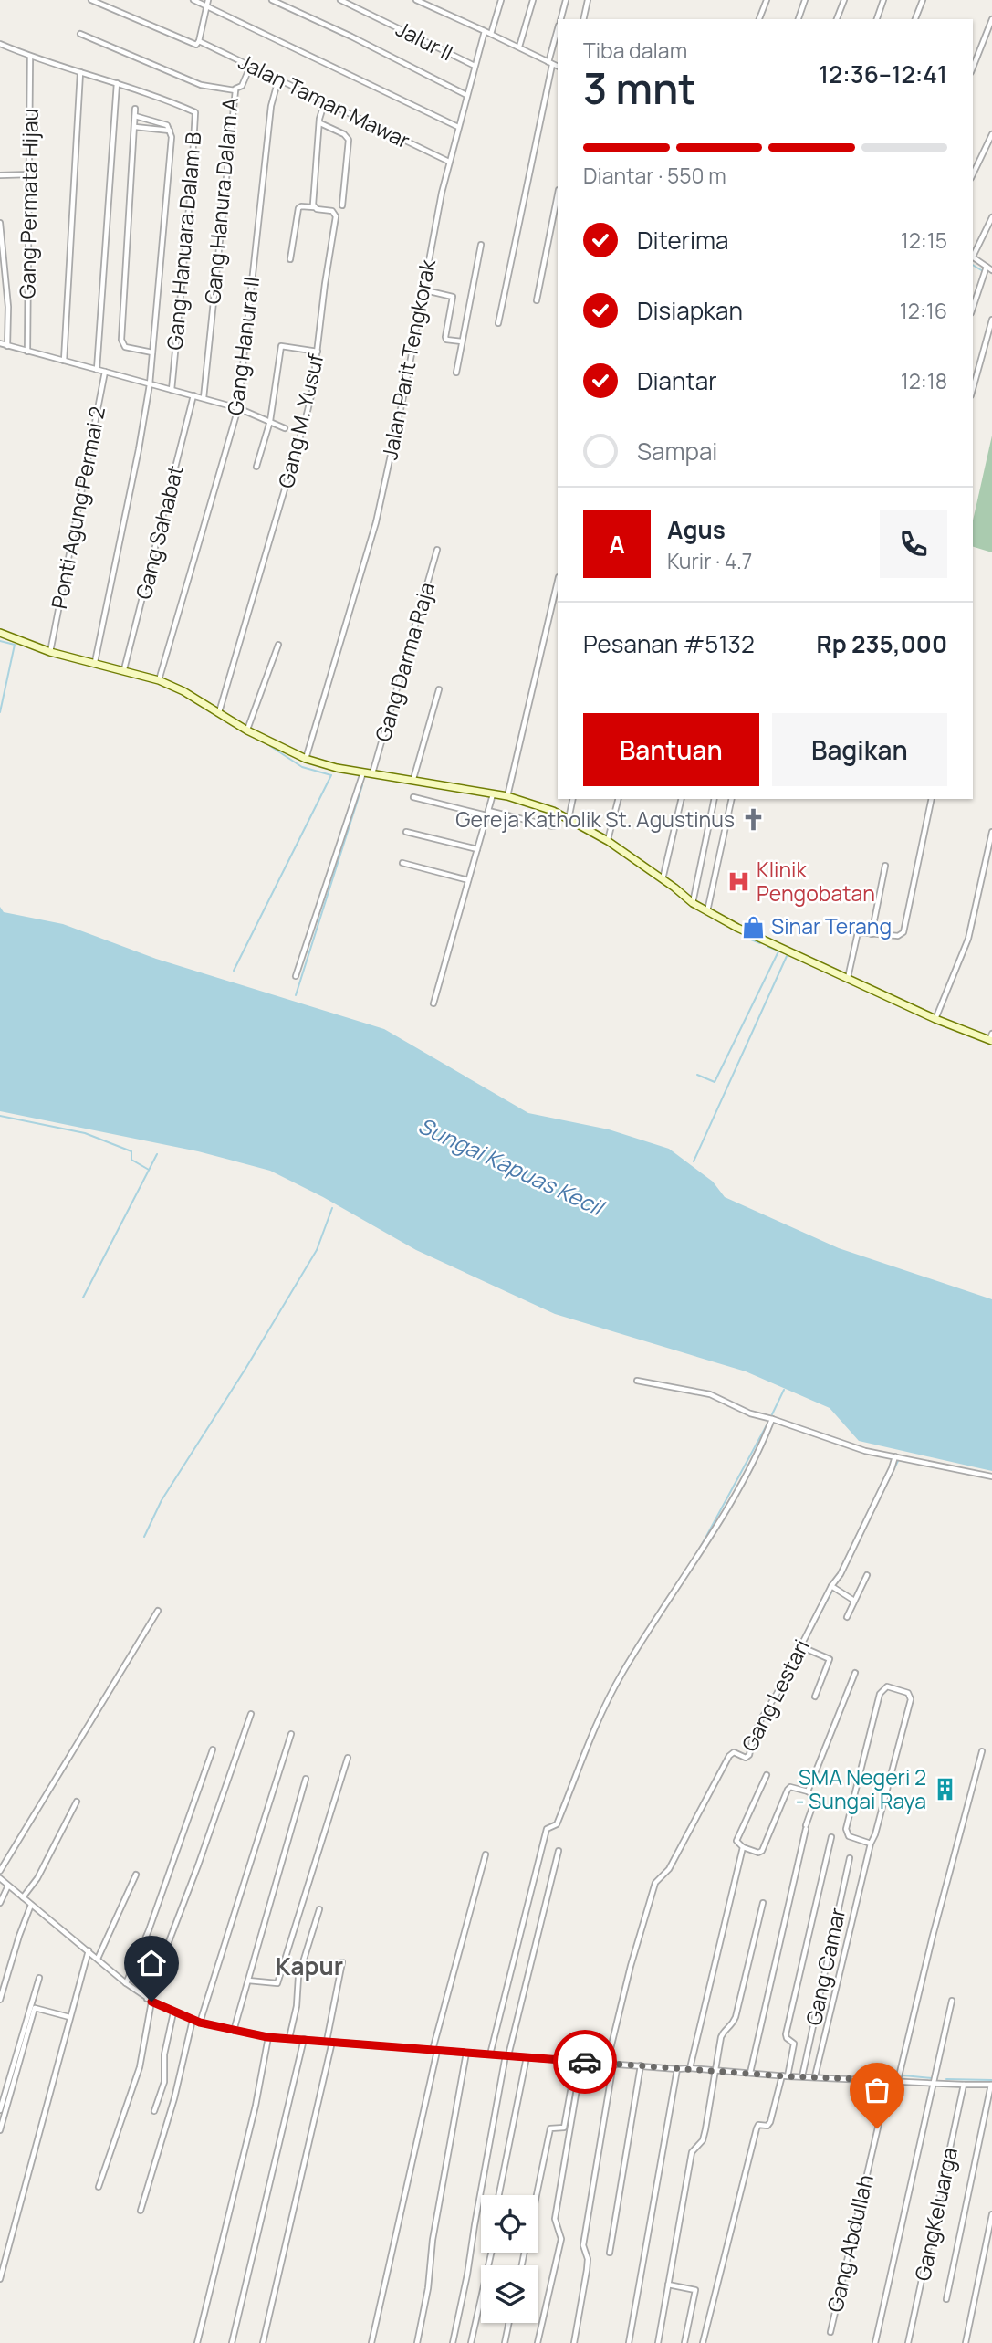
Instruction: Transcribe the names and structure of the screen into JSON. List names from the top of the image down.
{
  "streets": {
    "street": [
      "Jalur II",
      "Jalan Taman Mawar",
      "Gang Hanura Dalam A",
      "Gang Permata Hijau",
      "Gang Hanuara Dalam B",
      "Gang Hanura II",
      "Jalan Parit Tengkorak",
      "Gang M. Yusuf",
      "Ponti Agung Permai 2",
      "Gang Sahabat",
      "Gang Darma Raja",
      "Gang Lestari",
      "Gang Camar",
      "GangKeluarga",
      "Gang Abdullah"
    ]
  },
  "crossings": [
    ["Jalur II", "Jalan Parit Tengkorak"],
    ["Jalan Taman Mawar", "Gang Hanura II"],
    ["Jalan Taman Mawar", "Jalan Parit Tengkorak"],
    ["Gang Permata Hijau", "Gang Hanuara Dalam B"]
  ],
  "districts": ["Kapur"],
  "water": ["Sungai Kapuas Kecil"],
  "places": {
    "church": ["Gereja Katholik St. Agustinus"],
    "hospital": ["Klinik Pengobatan"],
    "shop": ["Sinar Terang"],
    "building": ["SMA Negeri 2 - Sungai Raya"]
  },
  "page": {
    "heading": ["3 mnt", "Tiba dalam", "12:36–12:41"],
    "panel": [
      "Agus",
      "Kurir · 4.7",
      "Pesanan #5132",
      "Rp 235,000"
    ],
    "bar": "Diantar · 550 m",
    "list": [
      ["Diterima", "12:15"],
      ["Disiapkan", "12:16"],
      ["Diantar", "12:18"],
      "Sampai"
    ],
    "round": "A",
    "buttons": ["Bantuan", "Bagikan"]
  }
}
